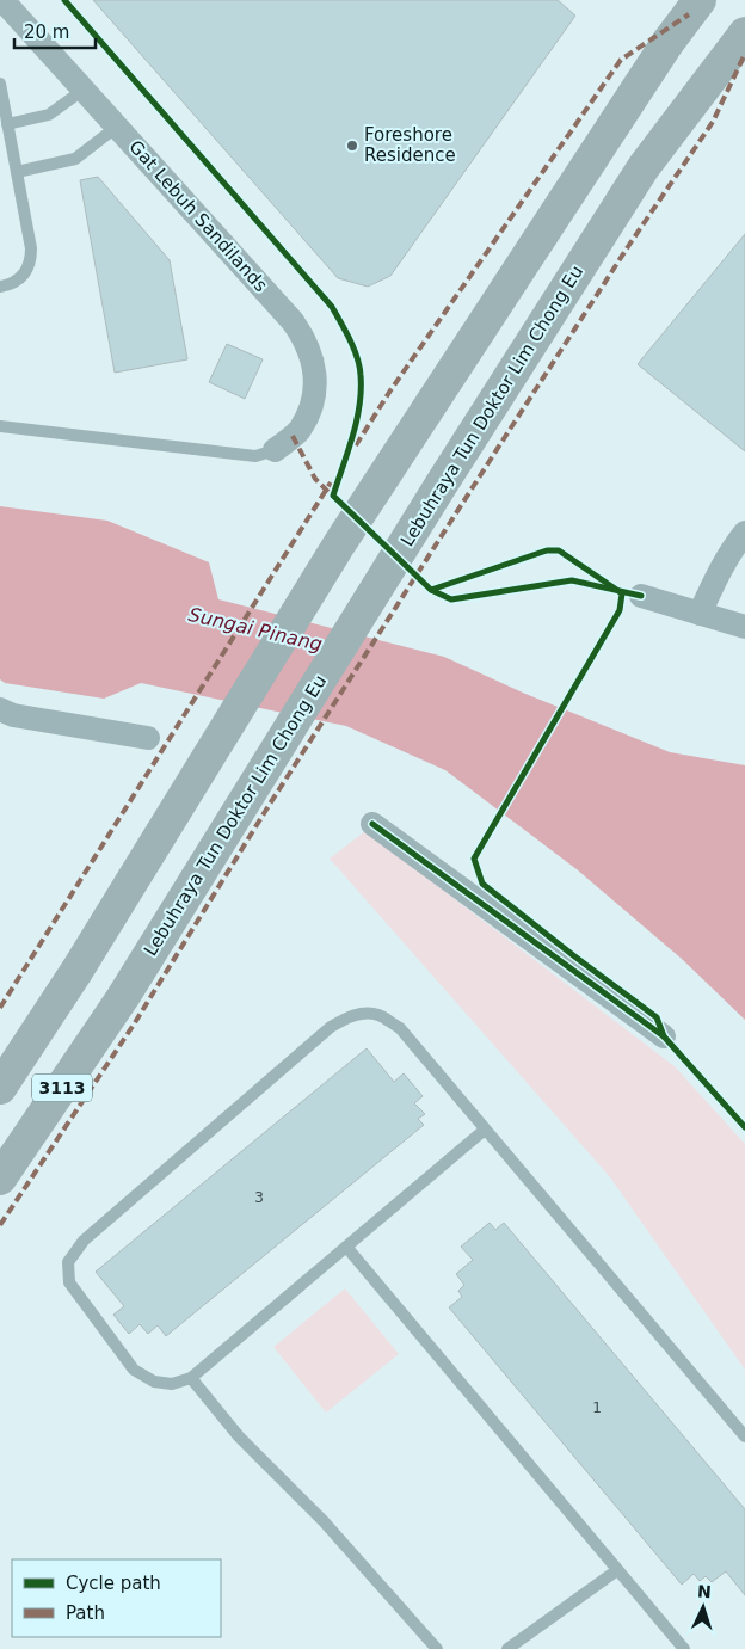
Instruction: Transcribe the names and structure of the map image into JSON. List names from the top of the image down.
{
  "streets": {
    "highway": ["Lebuhraya Tun Doktor Lim Chong Eu", "3113"],
    "street": ["Gat Lebuh Sandilands"]
  },
  "water": ["Sungai Pinang"],
  "places": ["Foreshore Residence"],
  "house_numbers": ["3", "1"],
  "legend": ["Cycle path", "Path"],
  "scale_bar": "20 m",
  "north": "top"
}
